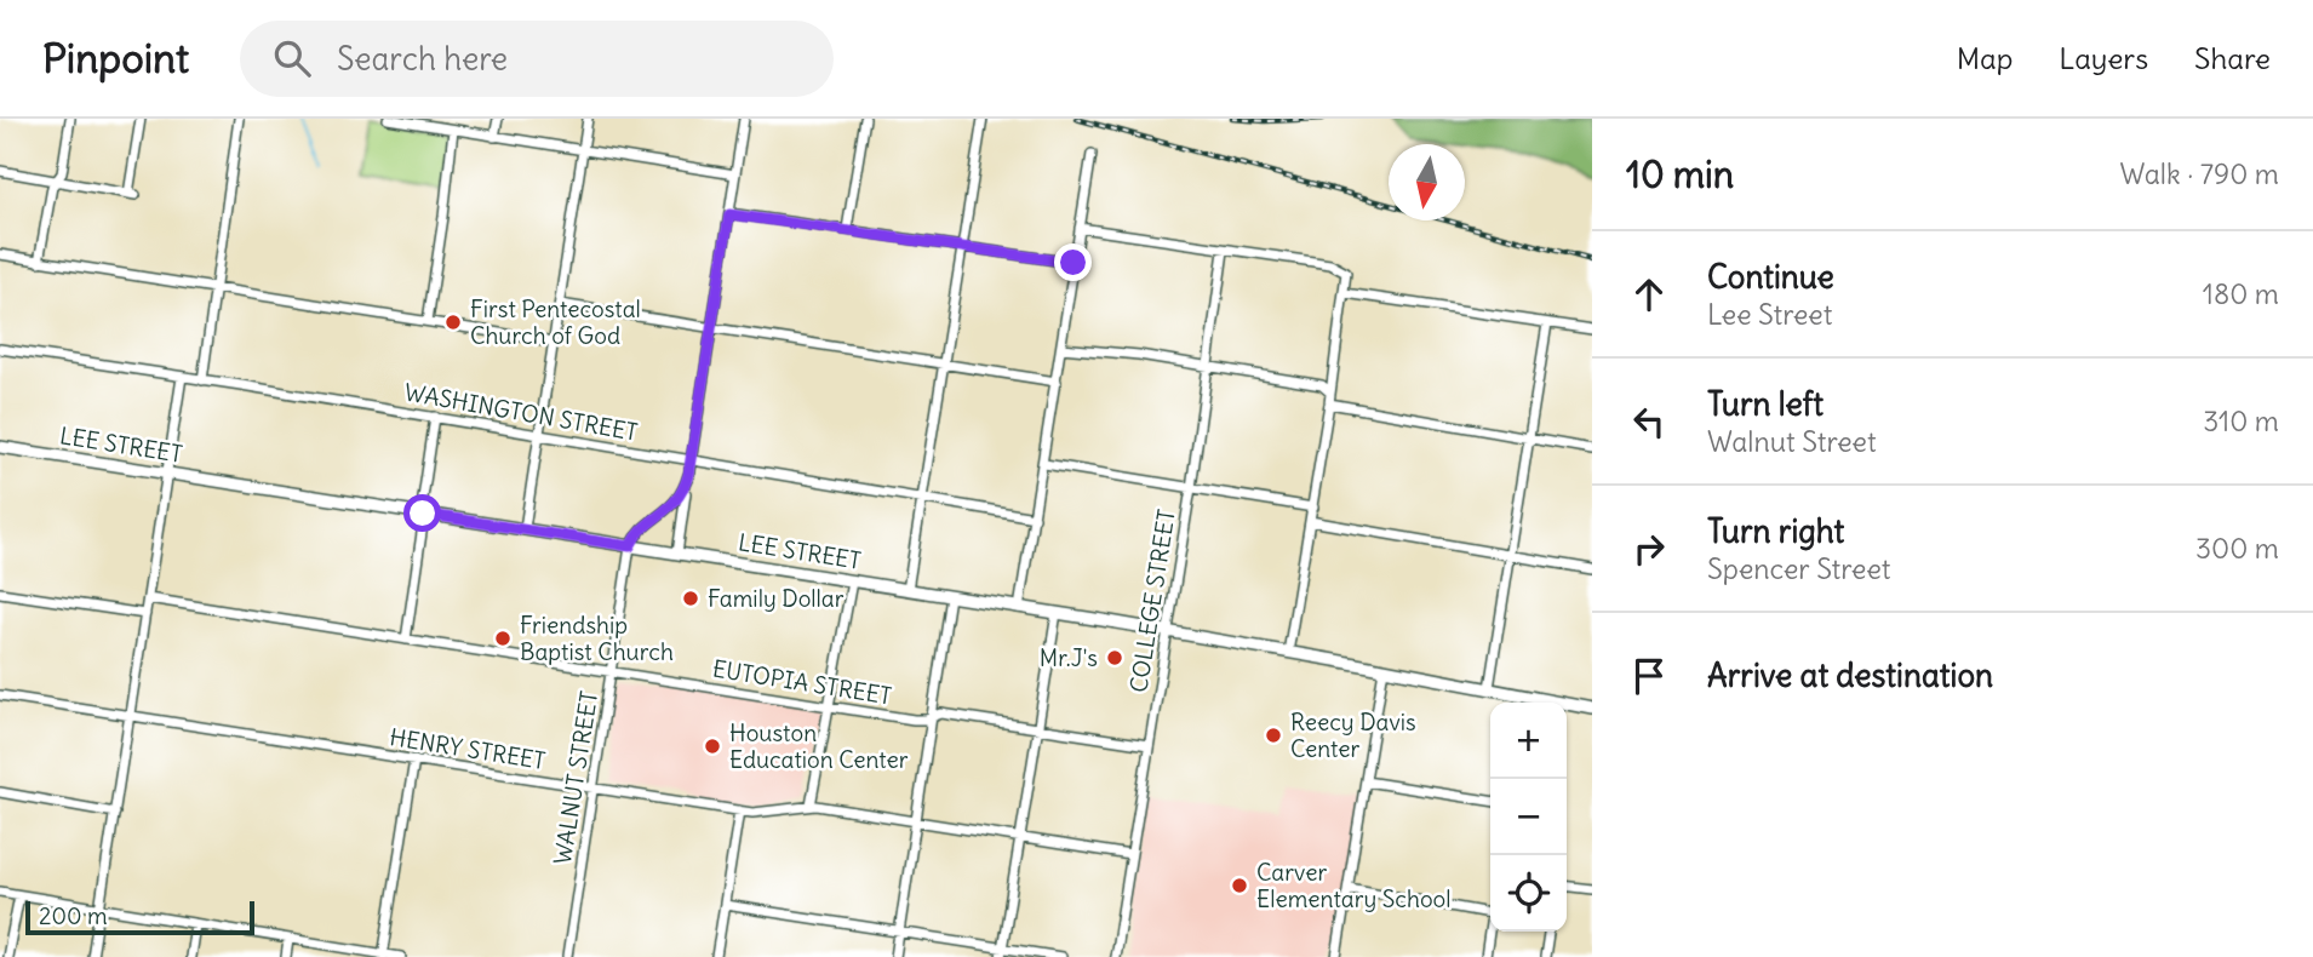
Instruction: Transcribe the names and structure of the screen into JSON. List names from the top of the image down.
{
  "streets": {
    "main road": ["LEE STREET"],
    "street": [
      "WASHINGTON STREET",
      "COLLEGE STREET",
      "EUTOPIA STREET",
      "HENRY STREET",
      "WALNUT STREET"
    ]
  },
  "crossings": [
    ["LEE STREET", "COLLEGE STREET"],
    ["LEE STREET", "WALNUT STREET"],
    ["COLLEGE STREET", "EUTOPIA STREET"],
    ["COLLEGE STREET", "HENRY STREET"],
    ["EUTOPIA STREET", "WALNUT STREET"],
    ["HENRY STREET", "WALNUT STREET"]
  ],
  "places": [
    "First Pentecostal Church of God",
    "Family Dollar",
    "Friendship Baptist Church",
    "Mr.J's",
    "Reecy Davis Center",
    "Houston Education Center",
    "Carver Elementary School"
  ],
  "scale_bar": "200 m",
  "north": "bottom",
  "page": {
    "header": "Pinpoint",
    "search": "Search here",
    "nav": ["Map", "Layers", "Share"],
    "heading": ["10 min", "Walk · 790 m"],
    "list": [
      ["Continue", "Lee Street", "180 m"],
      ["Turn left", "Walnut Street", "310 m"],
      ["Turn right", "Spencer Street", "300 m"],
      "Arrive at destination"
    ],
    "map_buttons": ["+", "−"],
    "scale": "200 m"
  }
}
